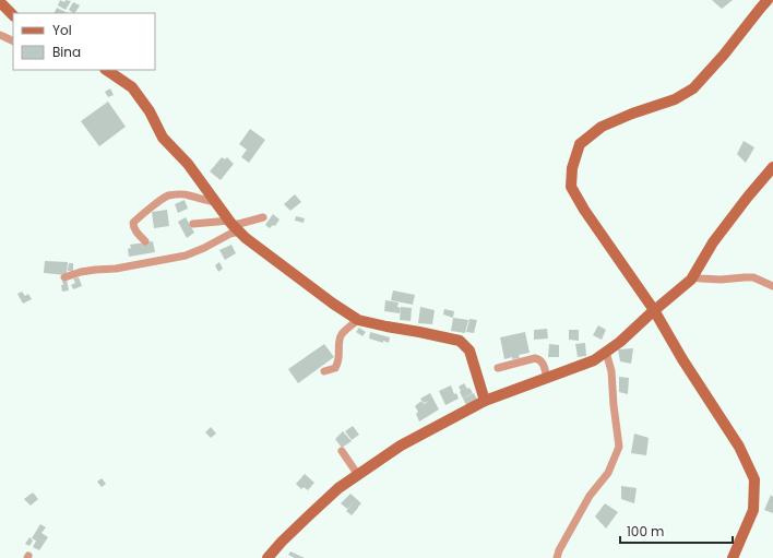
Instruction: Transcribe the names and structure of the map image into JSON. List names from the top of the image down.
{
  "legend": ["Yol", "Bina"],
  "scale_bar": "100 m"
}
